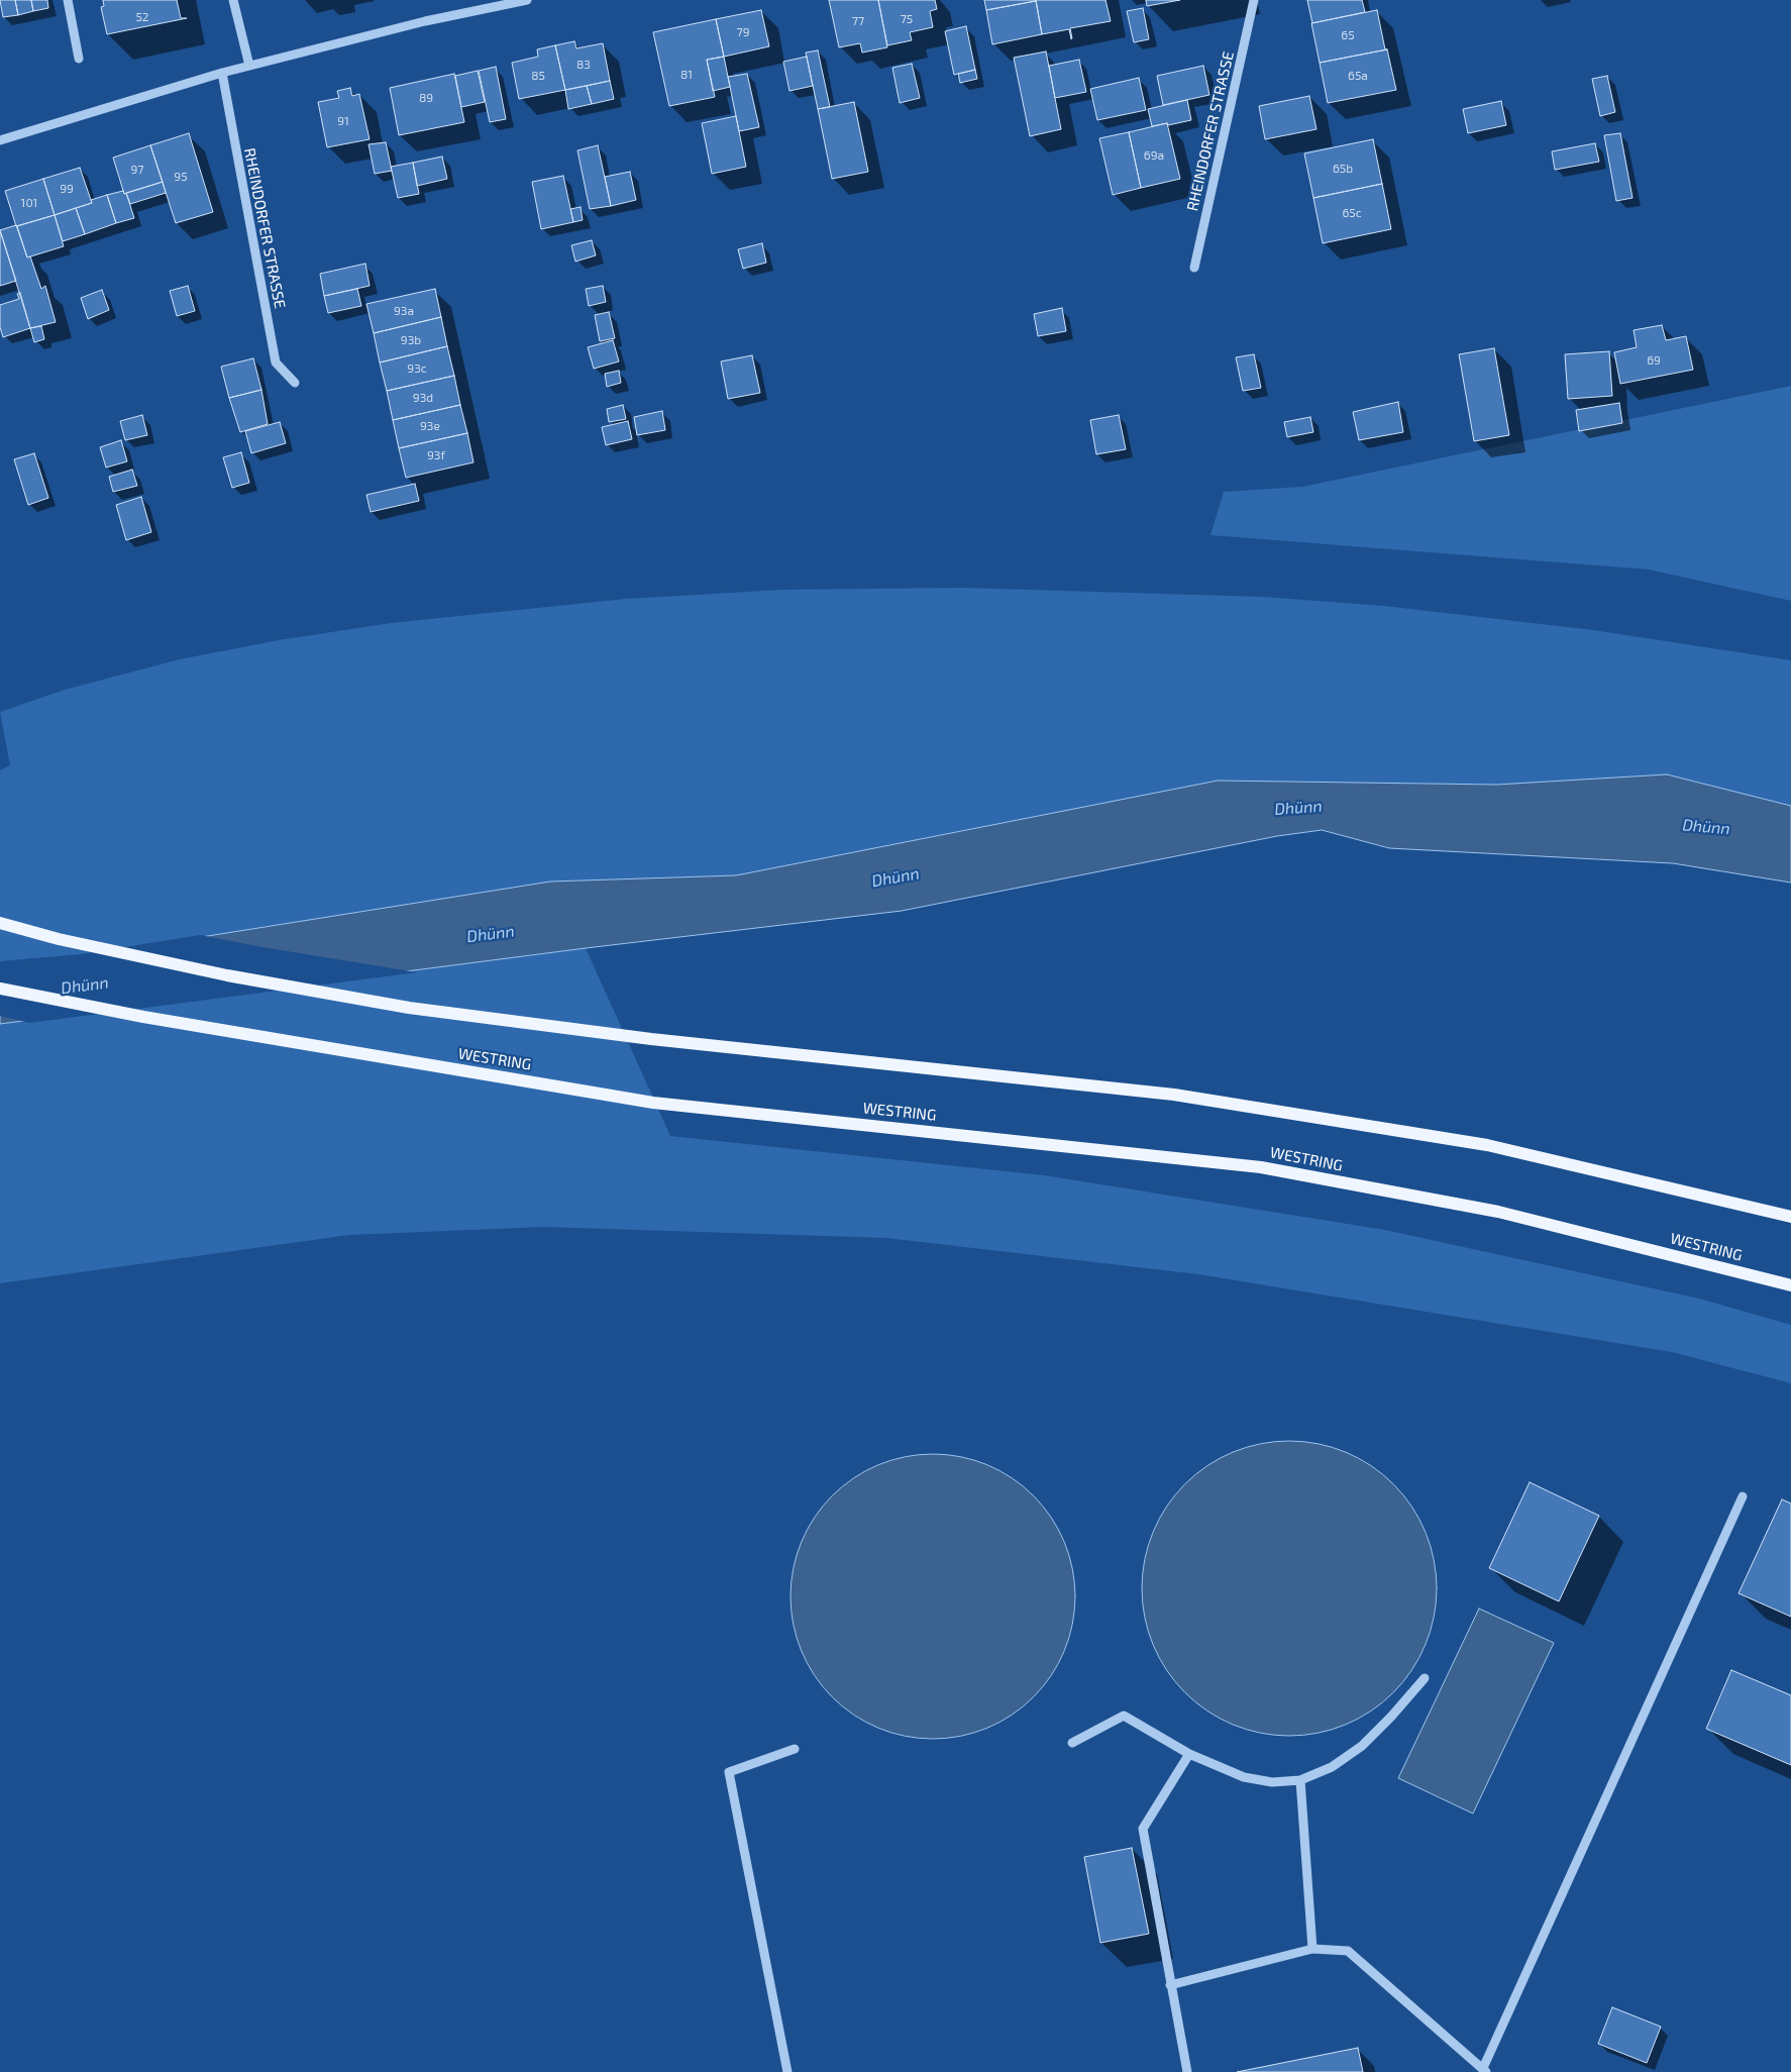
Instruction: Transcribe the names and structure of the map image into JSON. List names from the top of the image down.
{
  "streets": {
    "main road": ["WESTRING"],
    "street": ["RHEINDORFER STRASSE"]
  },
  "water": ["Dhünn"],
  "house_numbers": [
    "52",
    "75",
    "77",
    "79",
    "65",
    "83",
    "81",
    "85",
    "65a",
    "89",
    "91",
    "69a",
    "65b",
    "97",
    "95",
    "99",
    "101",
    "65c",
    "93a",
    "93b",
    "69",
    "93c",
    "93d",
    "93e",
    "93f"
  ]
}
